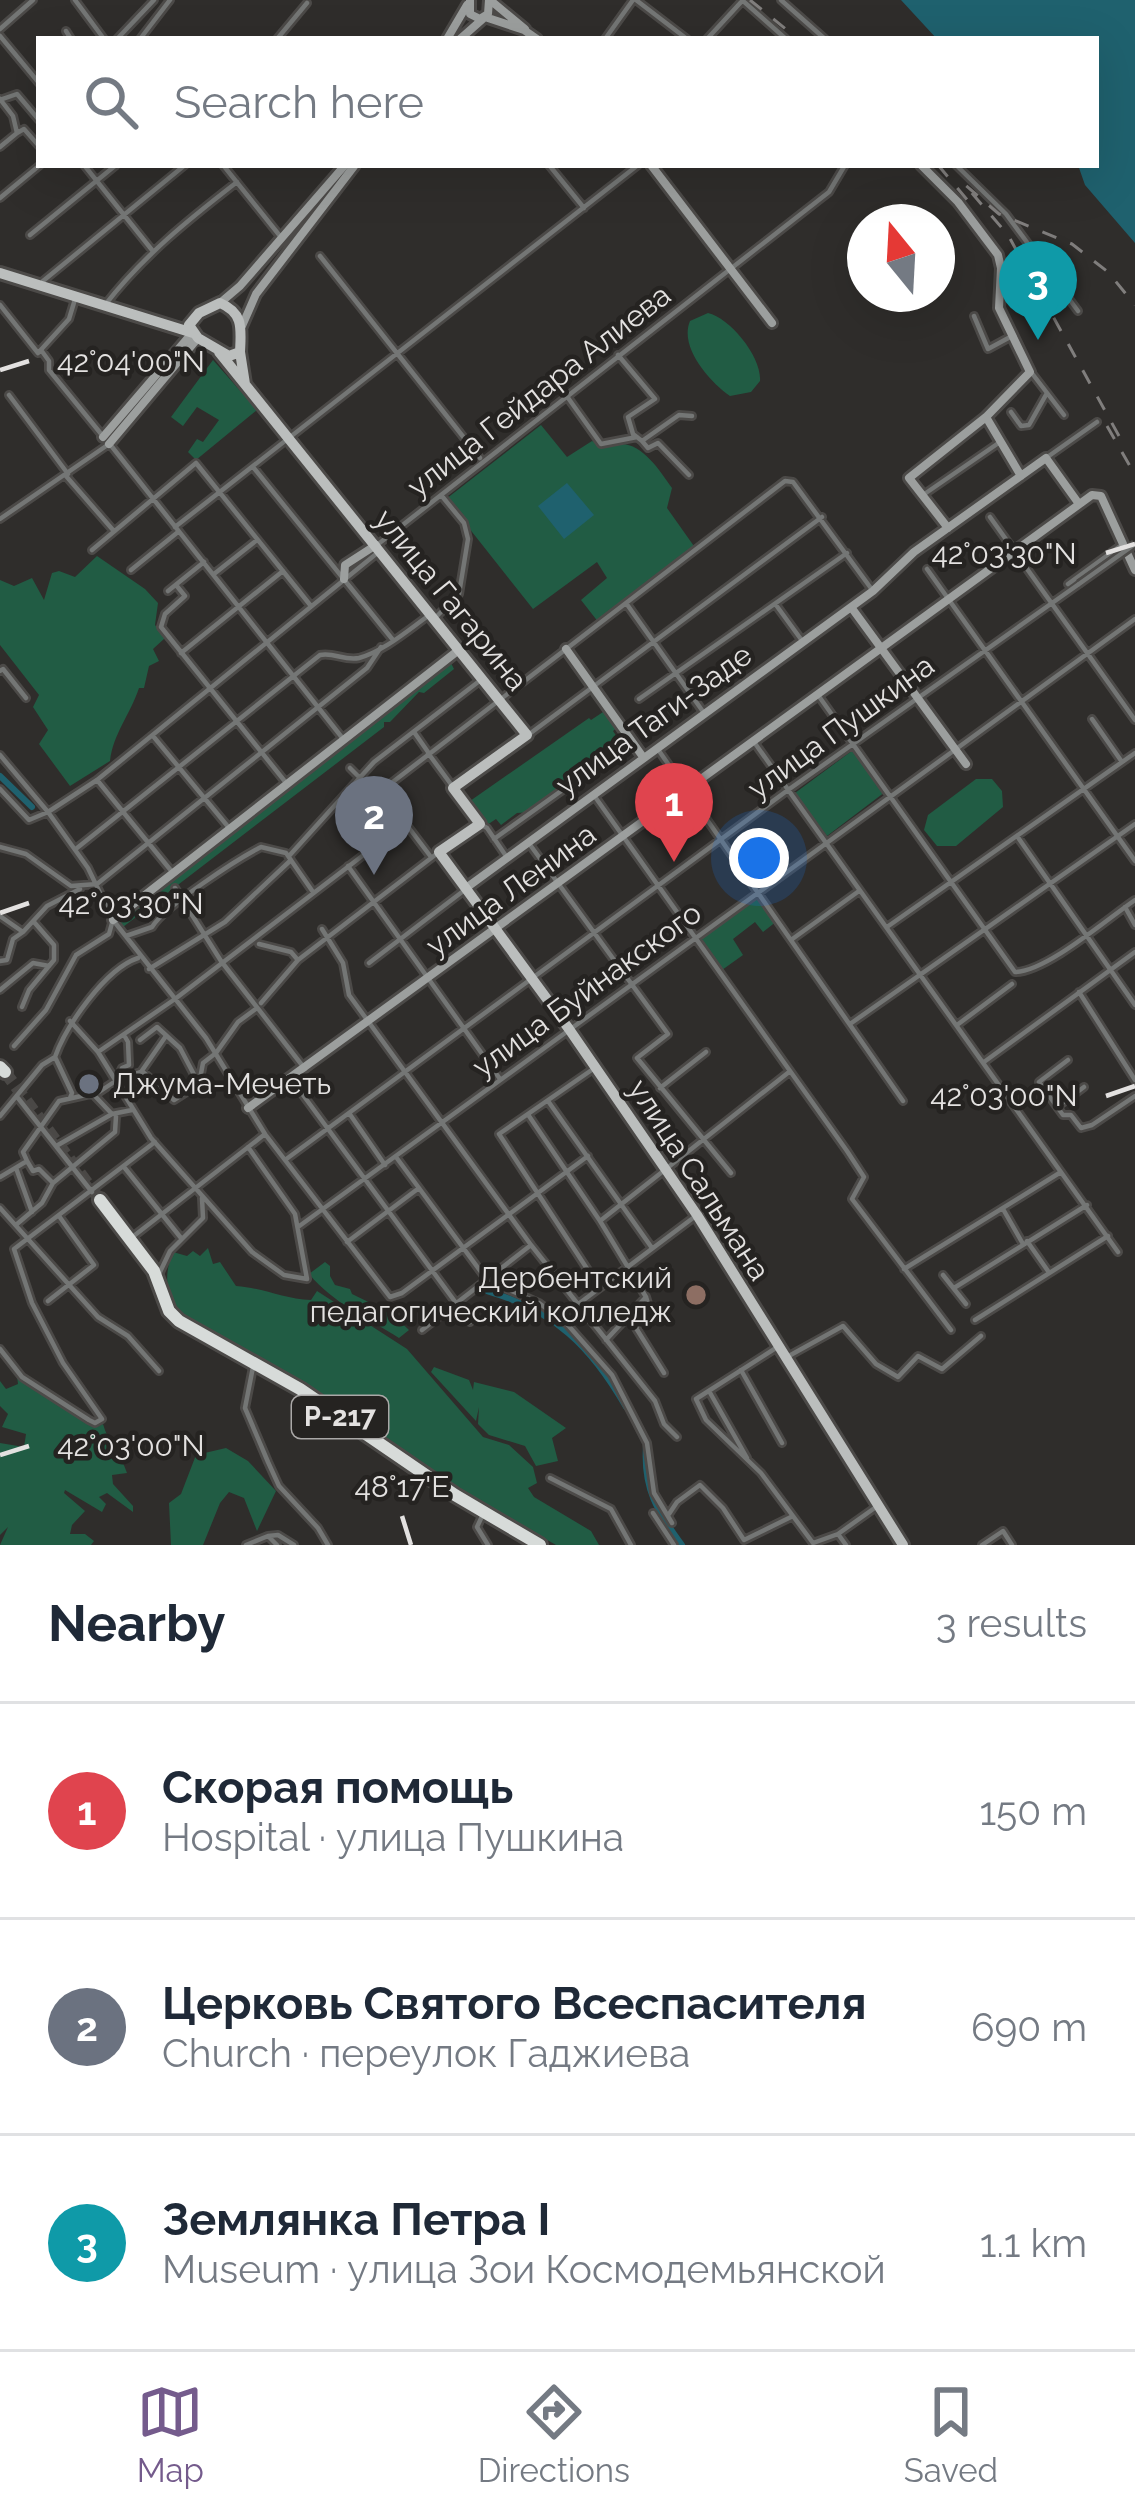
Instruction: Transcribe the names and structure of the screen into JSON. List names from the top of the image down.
{
  "streets": {
    "highway": ["Р-217"],
    "main road": ["улица Гагарина", "улица Сальмана"],
    "street": [
      "улица Гейдара Алиева",
      "улица Таги-Заде",
      "улица Пушкина",
      "улица Ленина",
      "улица Буйнакского"
    ]
  },
  "crossings": [
    ["улица Гейдара Алиева", "улица Гагарина"],
    ["улица Таги-Заде", "улица Сальмана"],
    ["улица Пушкина", "улица Сальмана"],
    ["улица Ленина", "улица Сальмана"],
    ["улица Буйнакского", "улица Сальмана"]
  ],
  "places": ["Джума-Мечеть", "Дербентский педагогический колледж"],
  "north": "top",
  "page": {
    "search": "Search here",
    "pins": ["3", "1", "2"],
    "heading": ["Nearby", "3 results"],
    "list": [
      {
        "mark": "1",
        "name": "Скорая помощь",
        "note": "Hospital · улица Пушкина",
        "value": "150 m"
      },
      {
        "mark": "2",
        "name": "Церковь Святого Всеспасителя",
        "note": "Church · переулок Гаджиева",
        "value": "690 m"
      },
      {
        "mark": "3",
        "name": "Землянка Петра I",
        "note": "Museum · улица Зои Космодемьянской",
        "value": "1.1 km"
      }
    ],
    "nav": ["Map", "Directions", "Saved"]
  },
  "coordinates": [
    "42°04'00\"N",
    "42°03'30\"N",
    "42°03'00\"N",
    "48°17'E"
  ]
}
